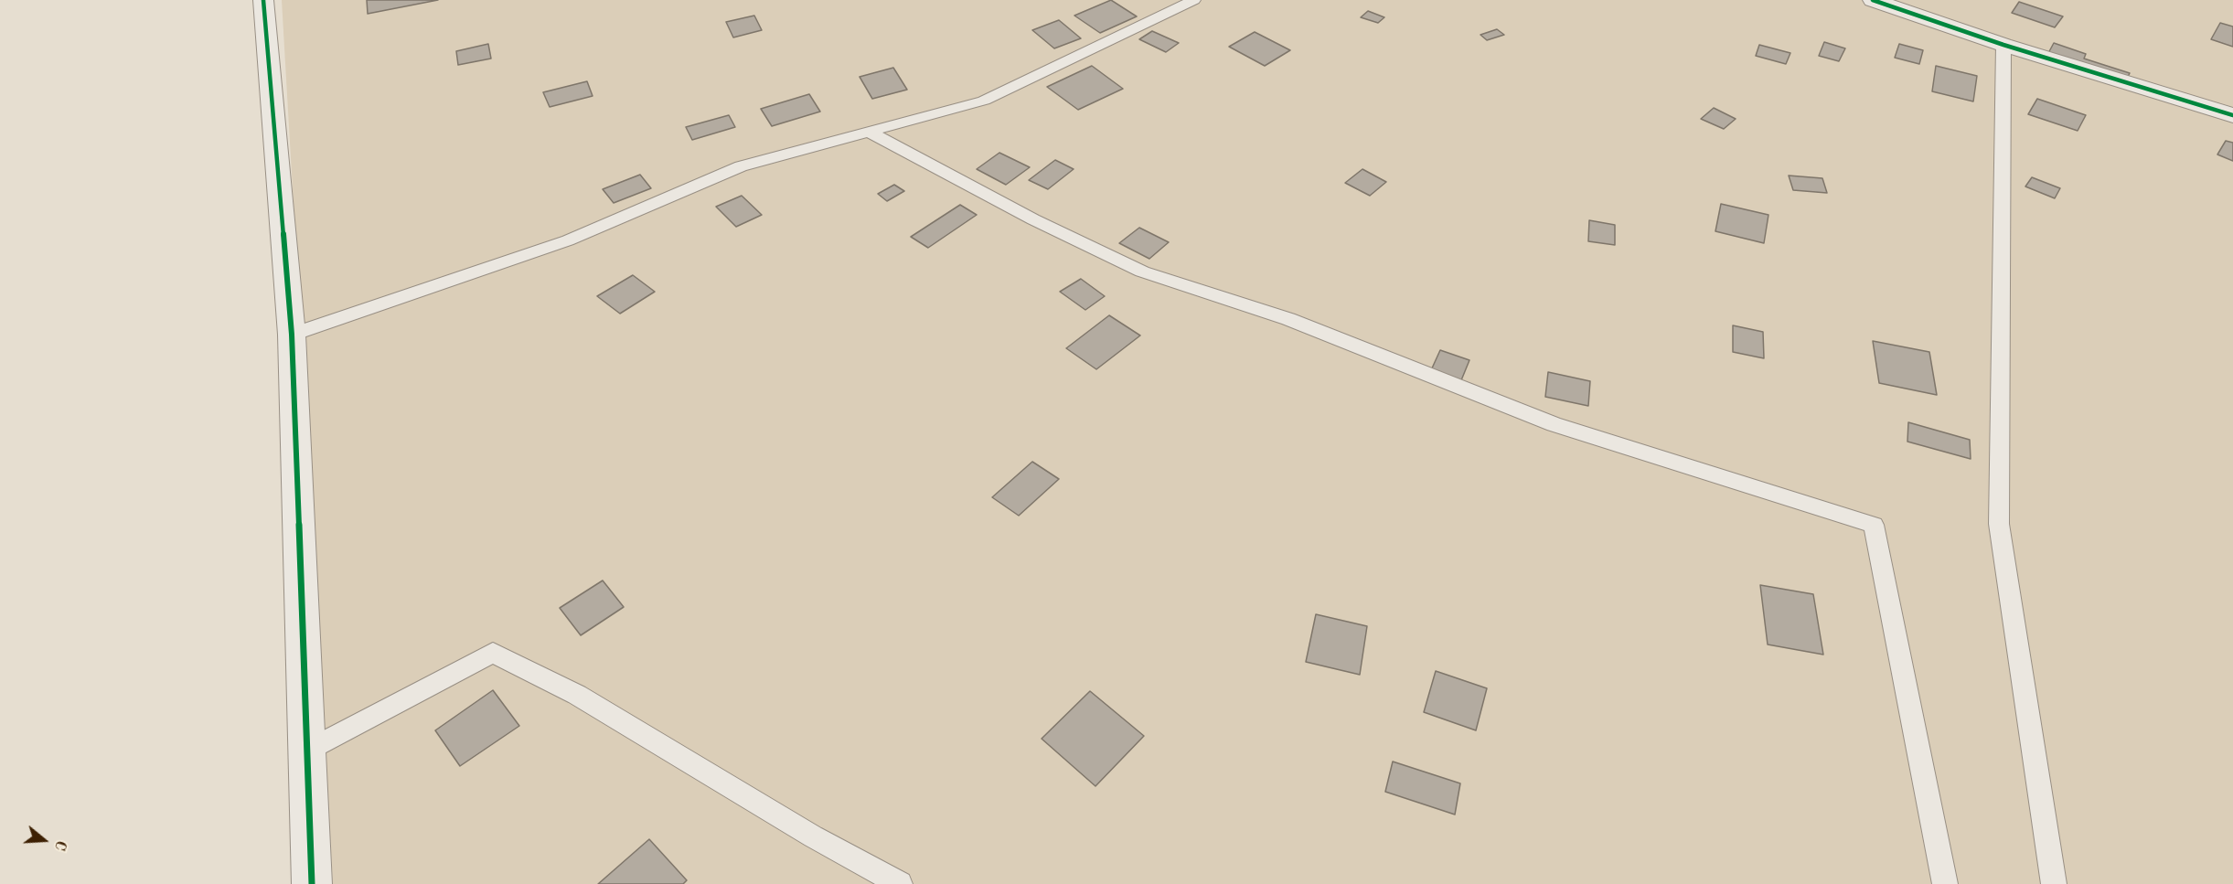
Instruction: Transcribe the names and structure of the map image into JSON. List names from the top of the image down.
{
  "north": "right"
}
